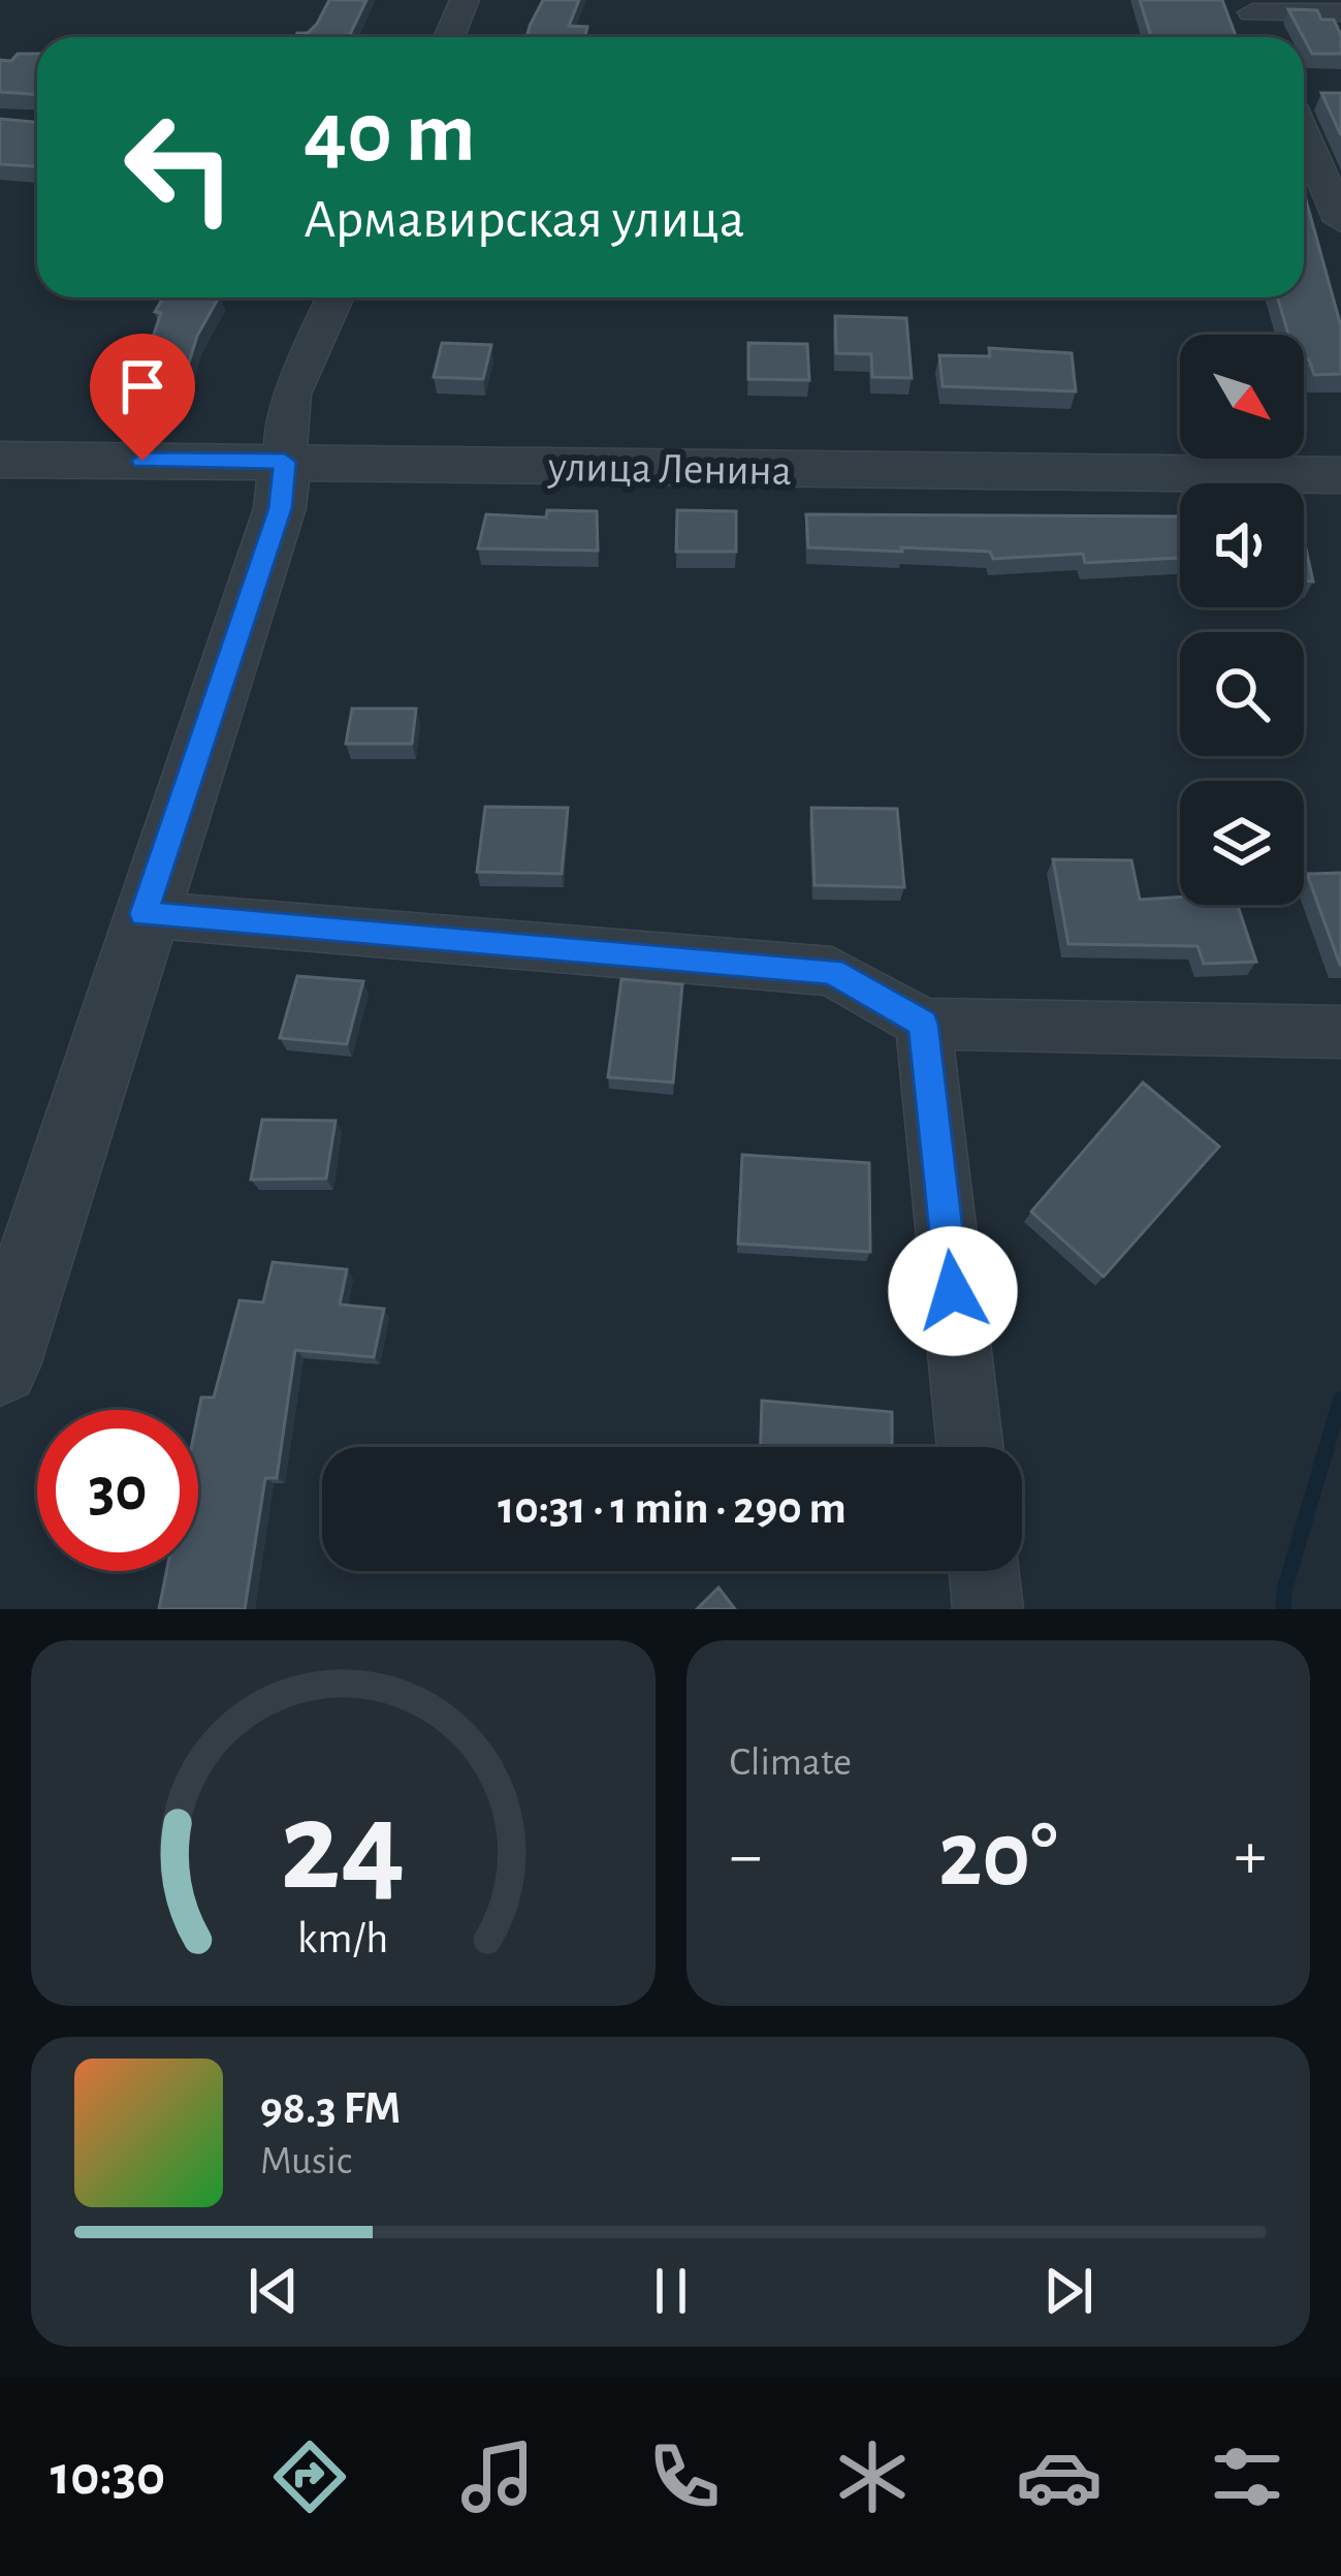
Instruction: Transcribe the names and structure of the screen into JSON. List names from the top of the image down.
{
  "streets": {
    "street": ["улица Ленина"]
  },
  "north": "bottom right",
  "page": {
    "turn": ["40 m", "Армавирская улица"],
    "limit": "30",
    "trip": "10:31 · 1 min · 290 m",
    "tile": "Climate",
    "heat": ["−", "20°", "+"],
    "song": ["98.3 FM", "Music"],
    "tabs": "10:30",
    "gauge": ["24", "km/h"]
  }
}
